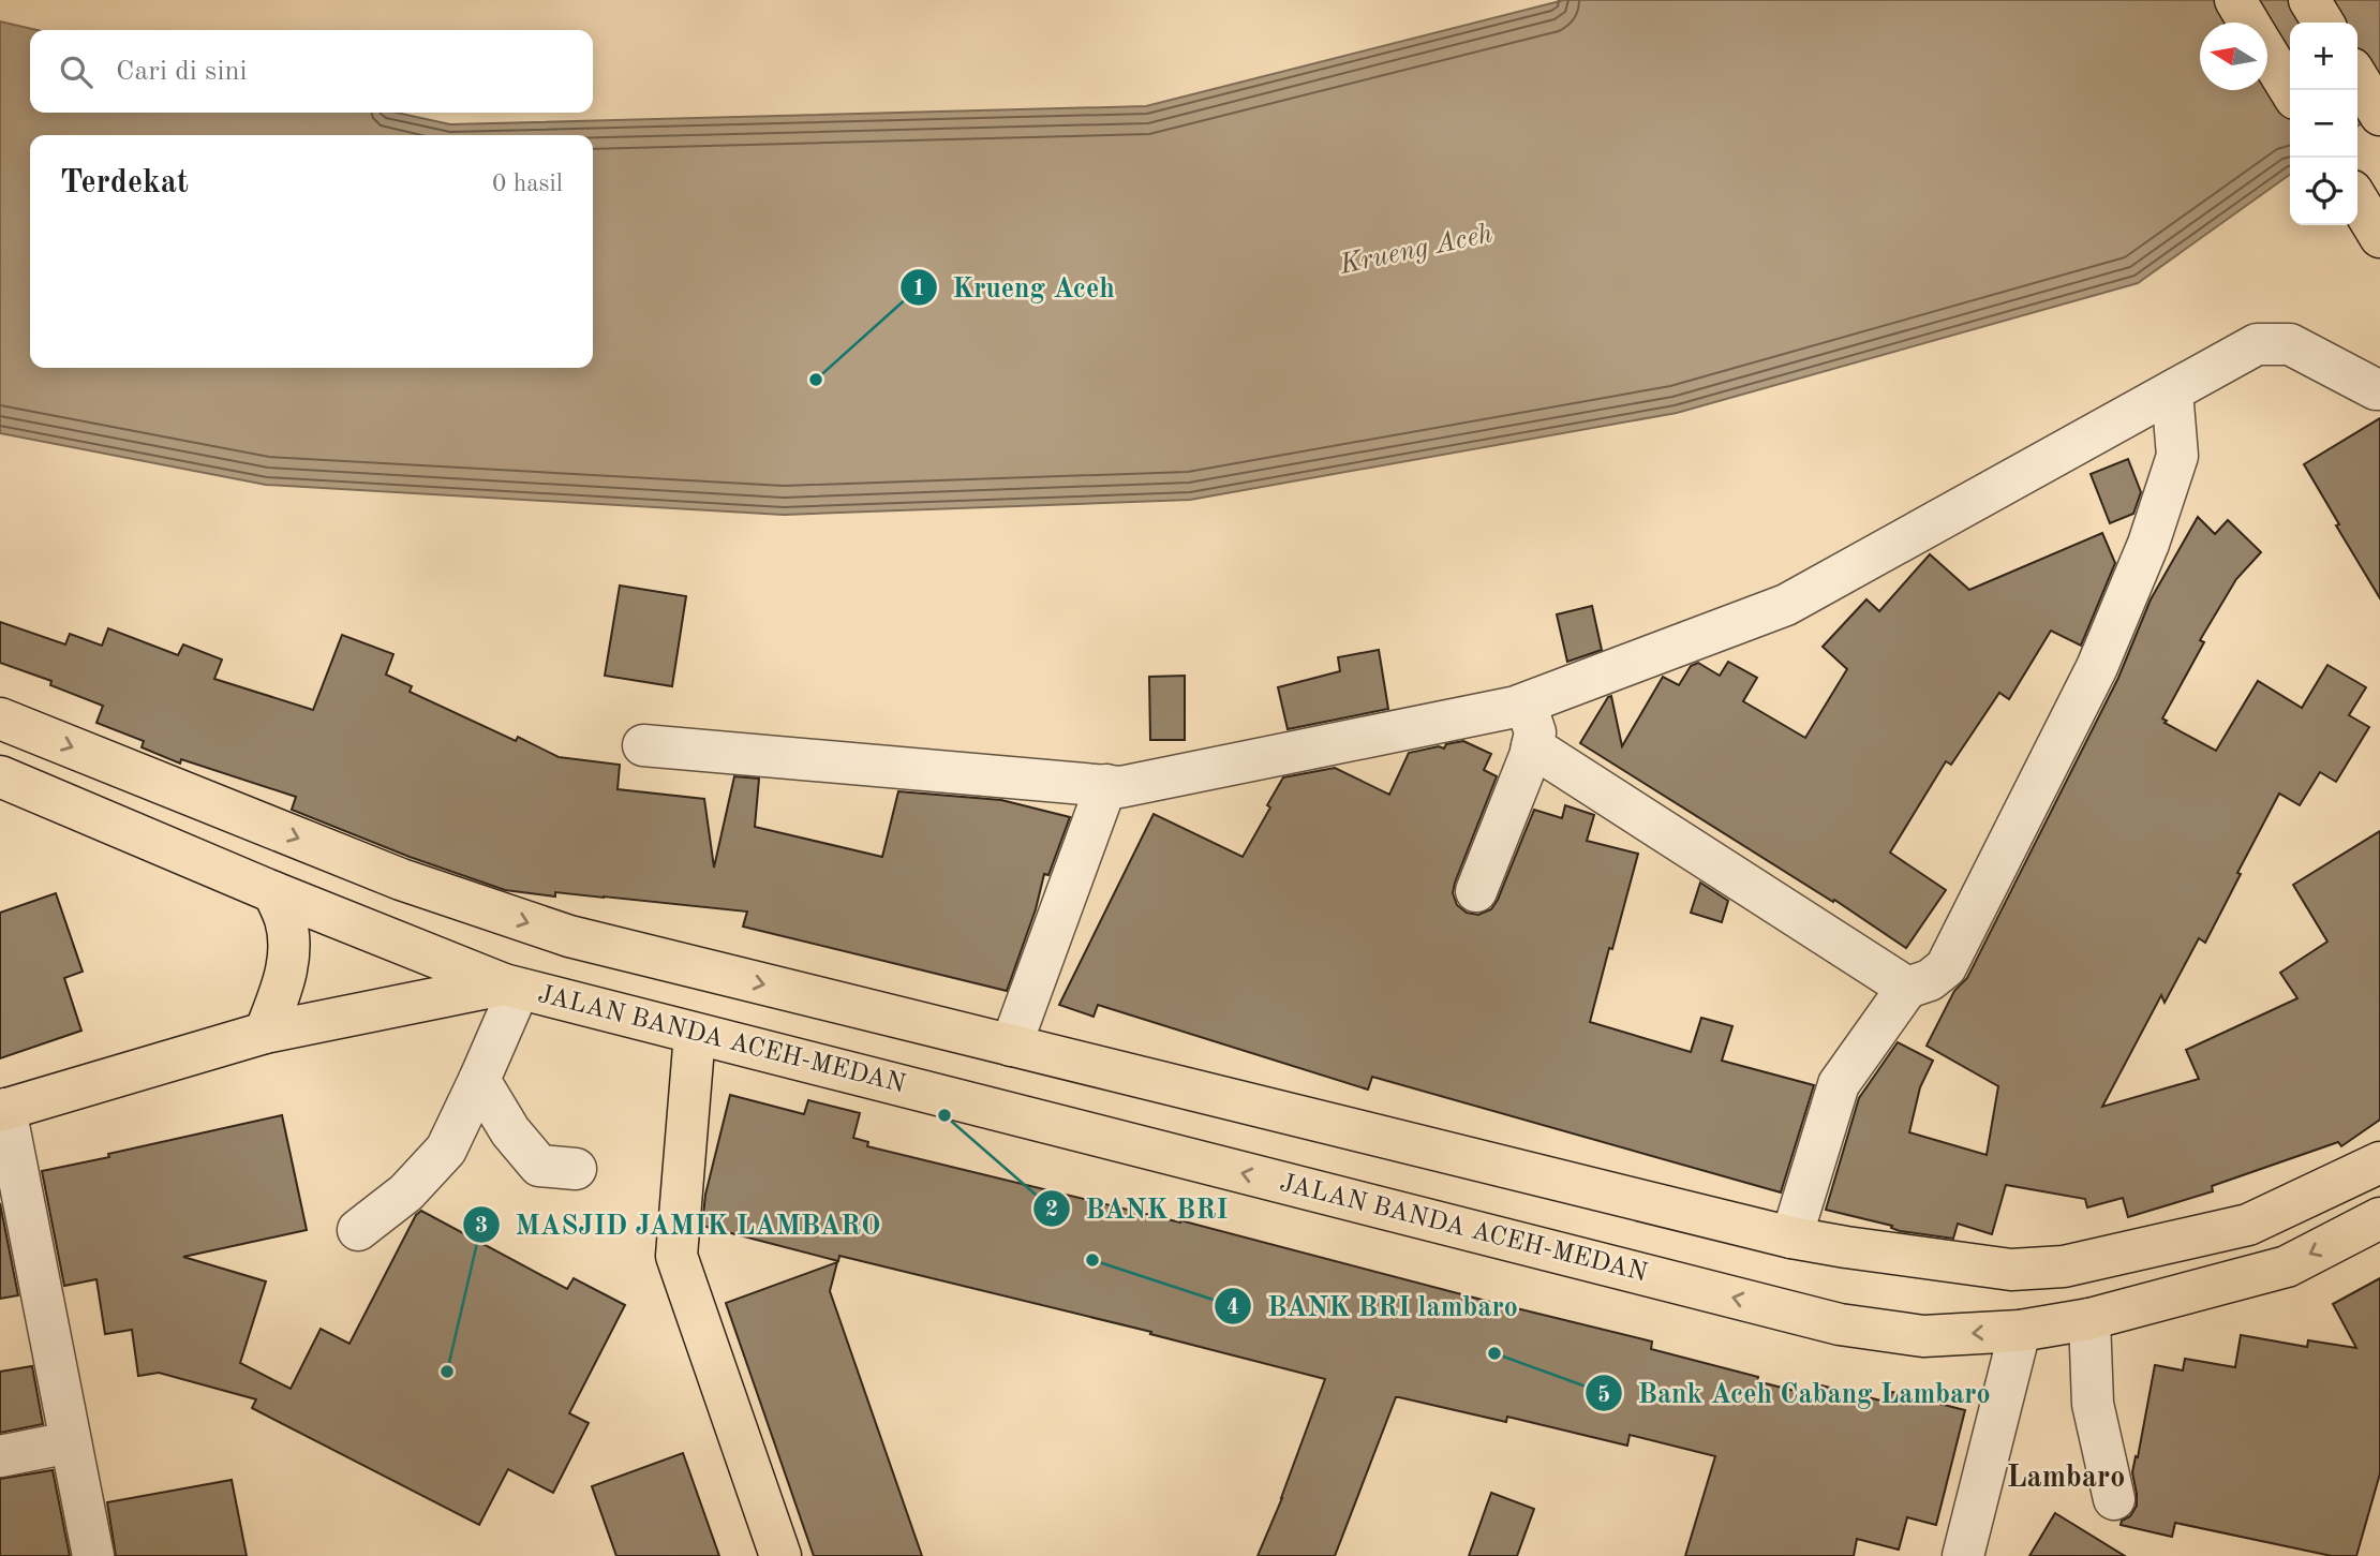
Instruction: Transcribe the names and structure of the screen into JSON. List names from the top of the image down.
{
  "streets": {
    "main road": ["JALAN BANDA ACEH-MEDAN"]
  },
  "districts": ["Lambaro"],
  "water": ["Krueng Aceh"],
  "places": [
    "Krueng Aceh",
    "BANK BRI",
    "BANK BRI lambaro",
    "Bank Aceh Cabang Lambaro",
    "MASJID JAMIK LAMBARO"
  ],
  "north": "left",
  "page": {
    "map_buttons": ["+", "−"],
    "search": "Cari di sini",
    "heading": ["Terdekat", "0 hasil"]
  }
}
